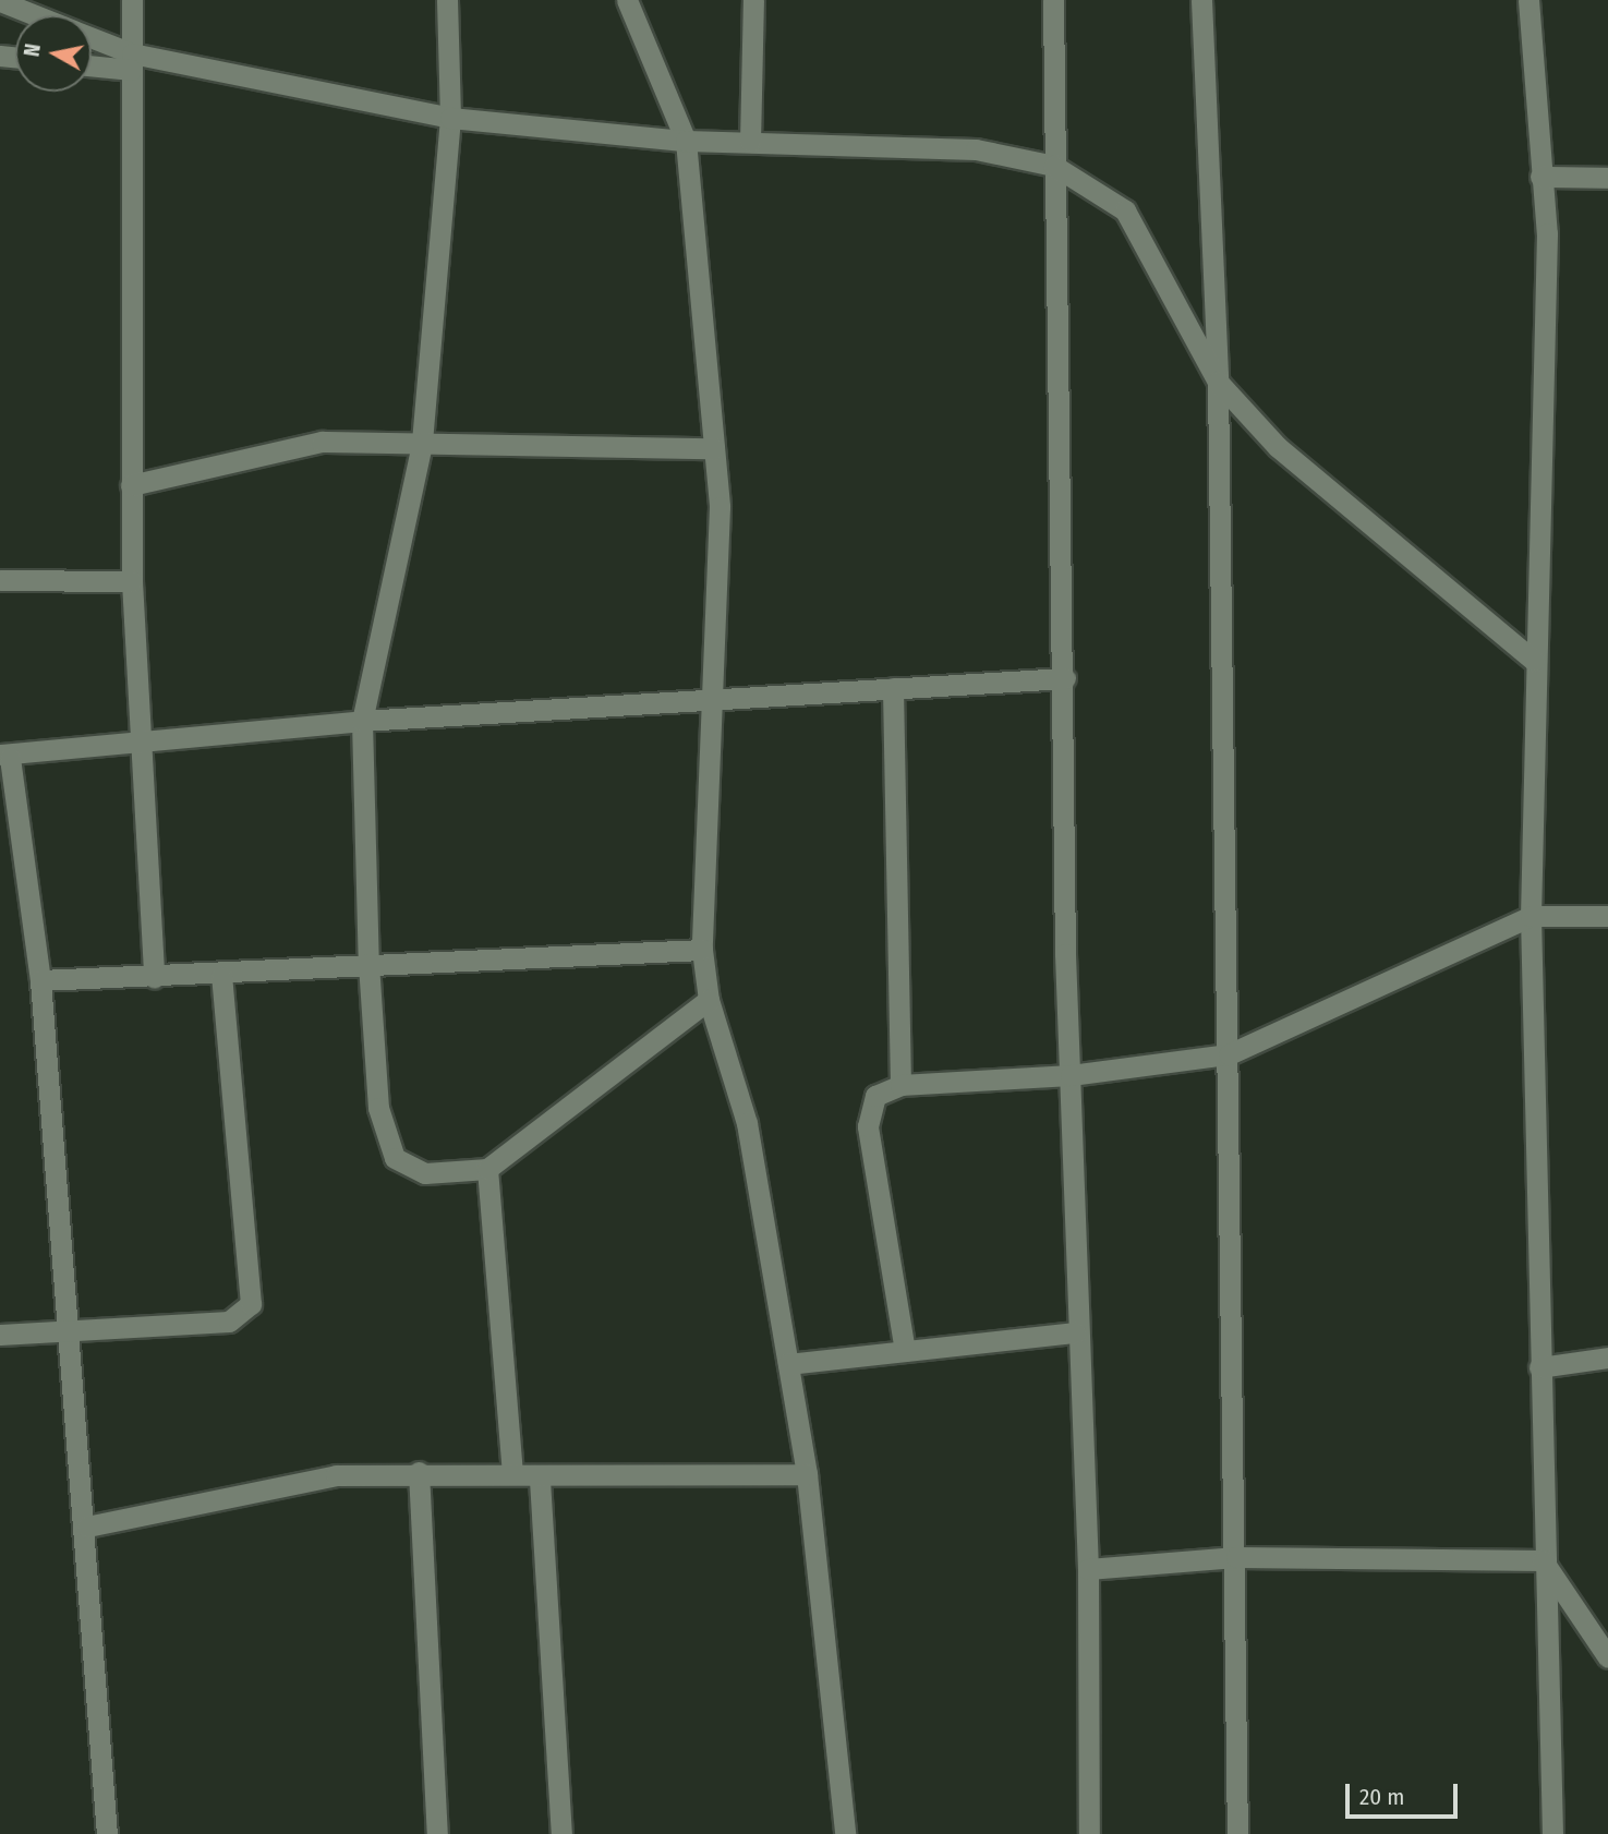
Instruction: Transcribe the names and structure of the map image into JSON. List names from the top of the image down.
{
  "scale_bar": "20 m",
  "north": "left"
}
